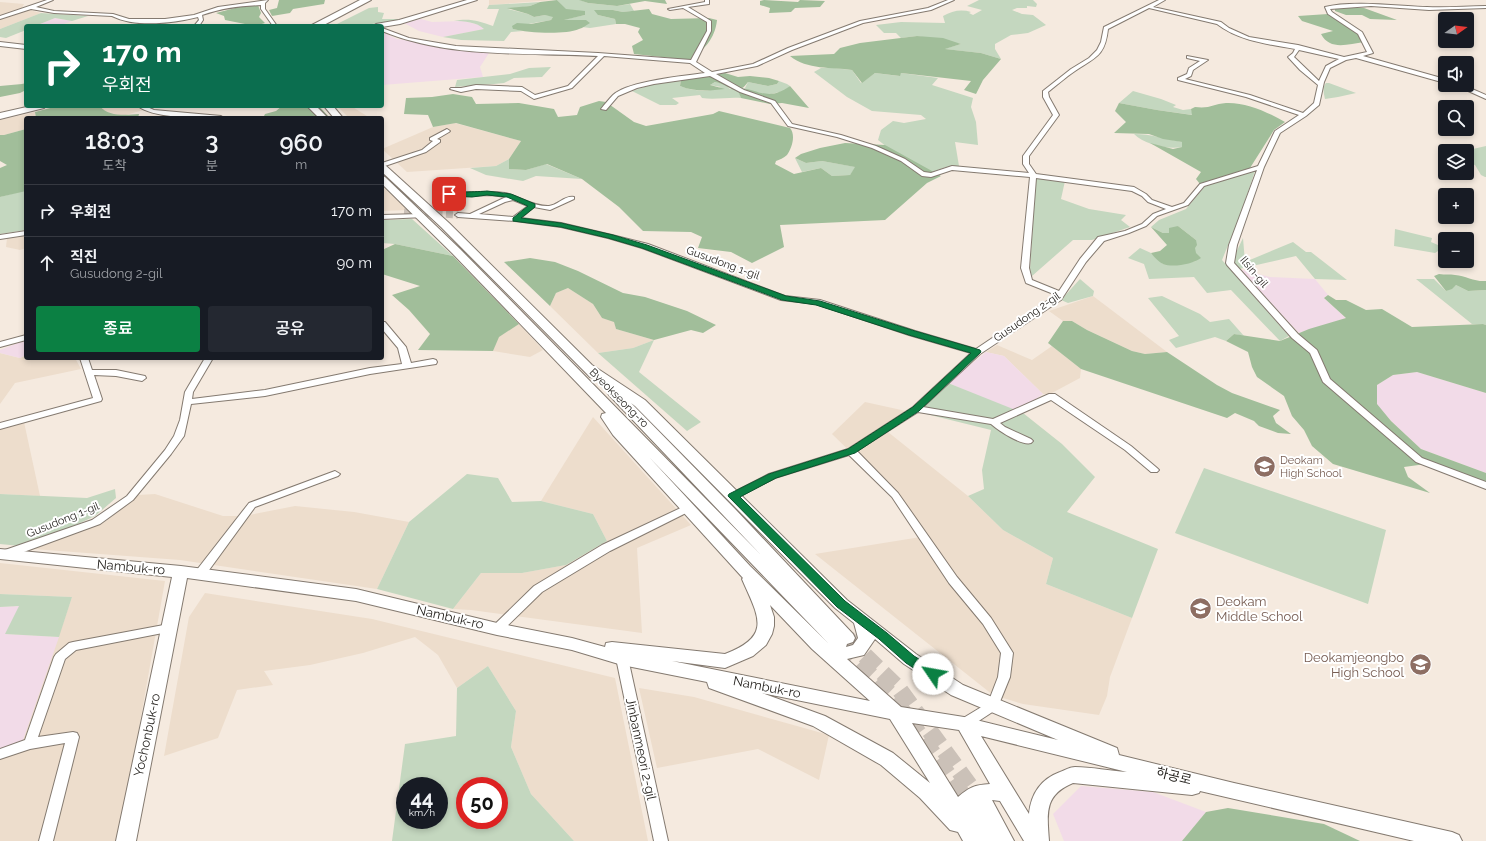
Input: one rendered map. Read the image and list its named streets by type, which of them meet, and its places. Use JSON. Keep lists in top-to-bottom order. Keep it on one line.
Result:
{"streets":{"main road":["Byeokseong-ro","Nambuk-ro","Yochonbuk-ro","하공로"],"street":["Gusudong 1-gil","Ilsin-gil","Gusudong 2-gil","Jinbanmeori 2-gil"]},"crossings":[["Gusudong 1-gil","Gusudong 2-gil"],["Gusudong 1-gil","Nambuk-ro"],["Ilsin-gil","Gusudong 2-gil"],["Nambuk-ro","Yochonbuk-ro"],["Nambuk-ro","Jinbanmeori 2-gil"],["Nambuk-ro","하공로"]],"places":{"school or university":["Deokam High School","Deokam Middle School","Deokamjeongbo High School"]},"north":"right","page":{"map_buttons":["+","−"],"turn":["170 m","우회전"],"eta":["18:03","도착","3","분","960","m"],"list":[{"name":"우회전","value":"170 m"},{"name":"직진","note":"Gusudong 2-gil","value":"90 m"}],"buttons":["종료","공유"],"speed":"44 km/h","limit":"50"}}
